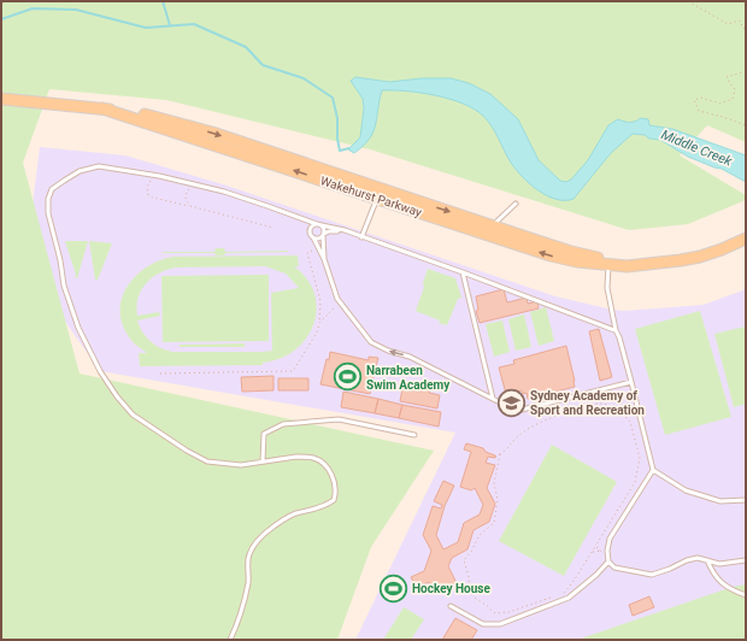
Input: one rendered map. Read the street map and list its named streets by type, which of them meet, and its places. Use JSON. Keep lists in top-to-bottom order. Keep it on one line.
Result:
{"streets":{"main road":["Wakehurst Parkway"]},"water":["Middle Creek"],"places":{"sports":["Narrabeen Swim Academy","Hockey House"],"school or university":["Sydney Academy of Sport and Recreation"]}}
